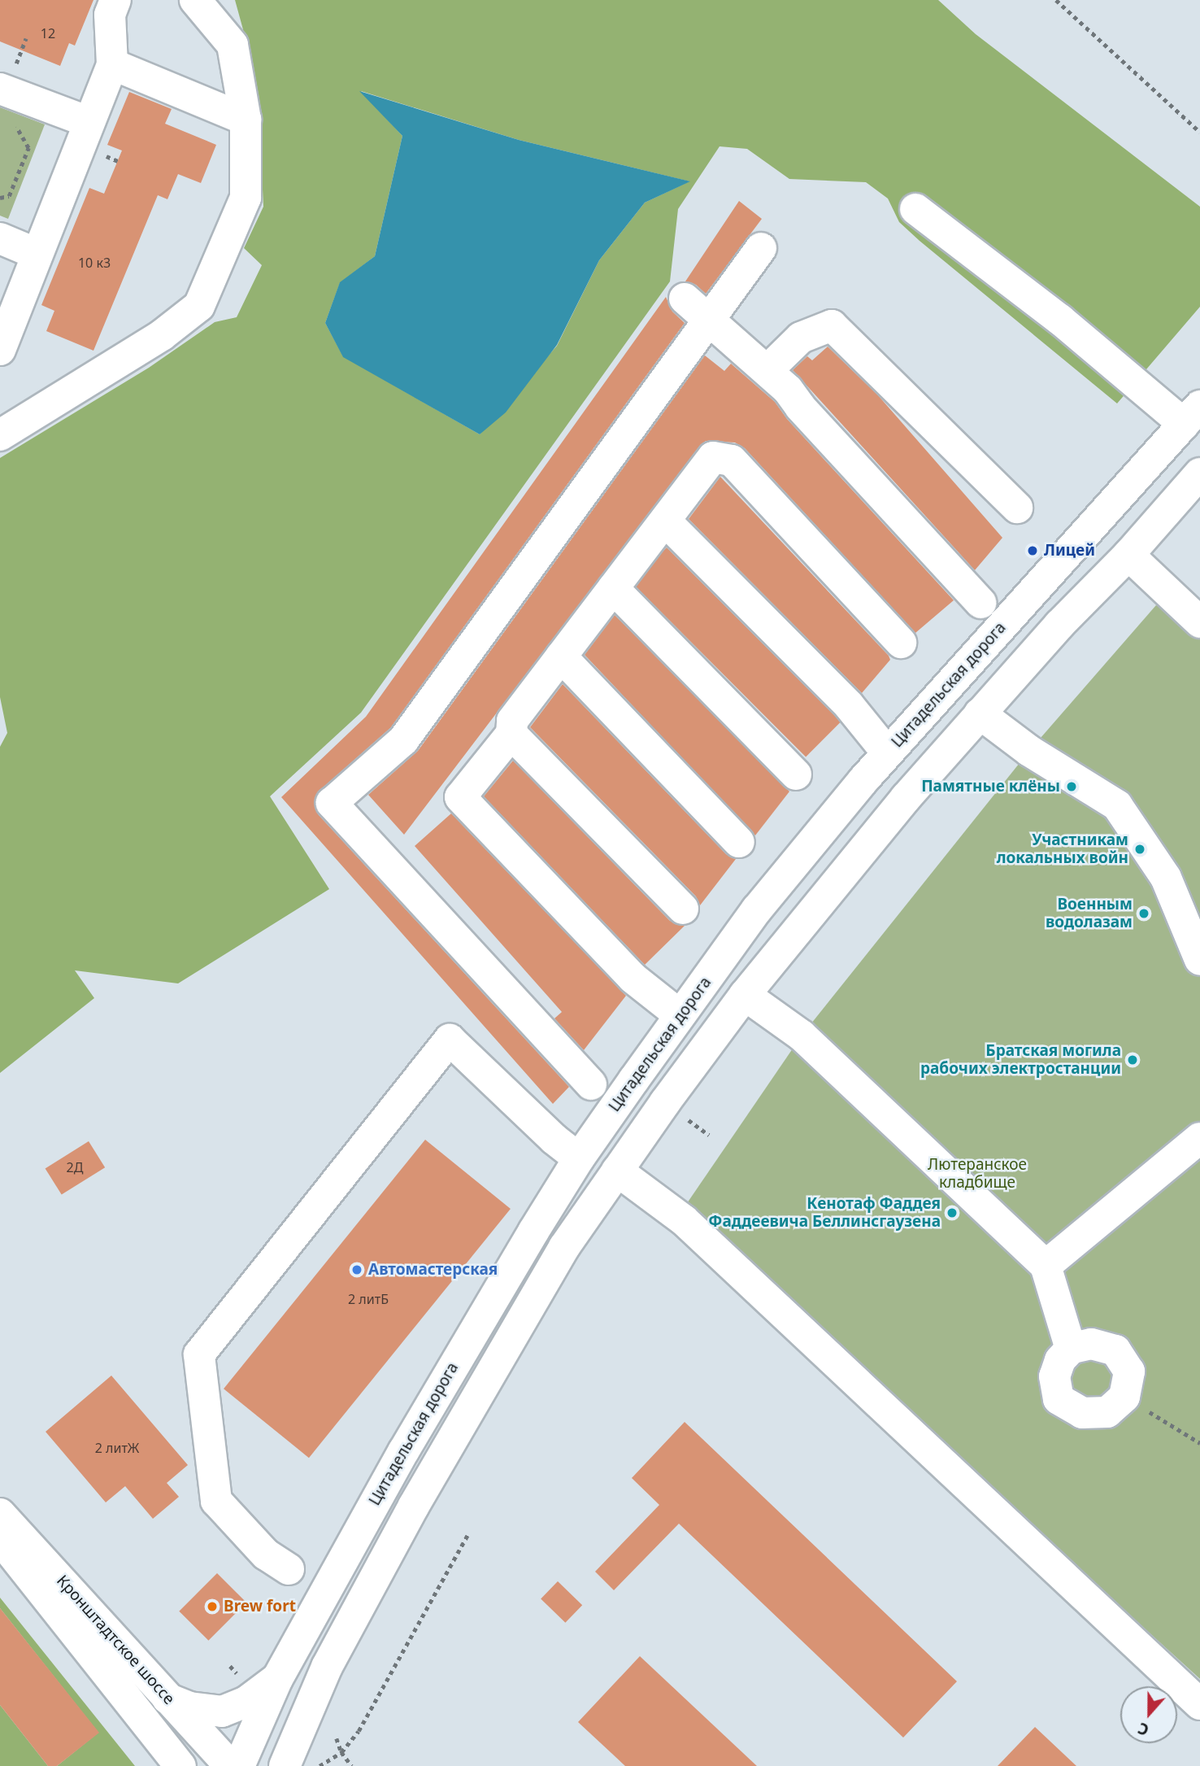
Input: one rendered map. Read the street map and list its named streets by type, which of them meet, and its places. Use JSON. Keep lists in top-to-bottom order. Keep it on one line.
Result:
{"streets":{"street":["Цитадельская дорога","Кронштадтское шоссе"]},"parks":["Лютеранское кладбище"],"places":["Лицей","Памятные клёны","Участникам локальных войн","Военным водолазам","Братская могила рабочих электростанции","Кенотаф Фаддея Фаддеевича Беллинсгаузена","Автомастерская","Brew fort"],"house_numbers":["12","10 к3","2Д","2 литБ","2 литЖ"],"north":"bottom"}
